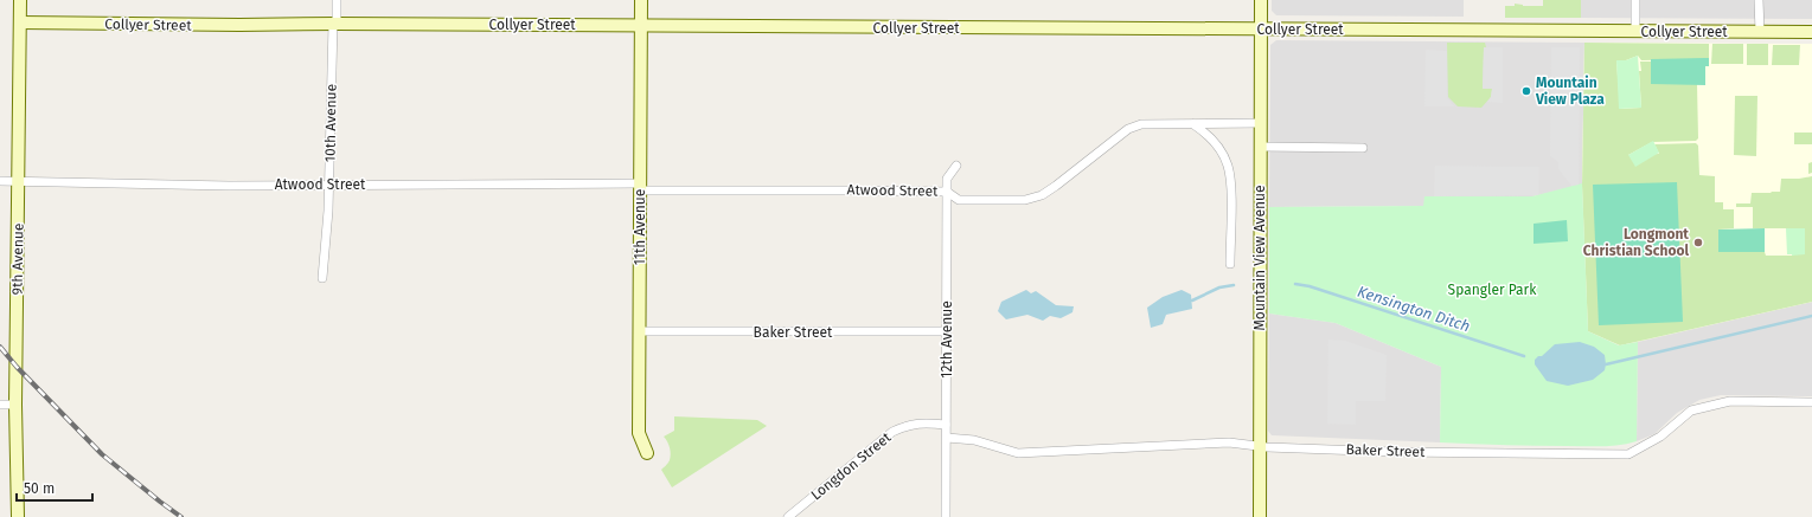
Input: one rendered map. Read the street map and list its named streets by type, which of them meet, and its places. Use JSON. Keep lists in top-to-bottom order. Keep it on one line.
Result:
{"streets":{"street":["Collyer Street","10th Avenue","Atwood Street","11th Avenue","Mountain View Avenue","9th Avenue","Baker Street","12th Avenue","Longdon Street"]},"crossings":[["Collyer Street","10th Avenue"],["Collyer Street","11th Avenue"],["Collyer Street","Mountain View Avenue"],["Collyer Street","9th Avenue"],["10th Avenue","Atwood Street"],["Atwood Street","11th Avenue"],["Atwood Street","Mountain View Avenue"],["Atwood Street","9th Avenue"],["Atwood Street","12th Avenue"],["11th Avenue","Baker Street"],["Mountain View Avenue","Baker Street"],["Baker Street","12th Avenue"],["12th Avenue","Longdon Street"]],"water":["Kensington Ditch"],"parks":["Spangler Park"],"places":["Mountain View Plaza","Longmont Christian School"],"scale_bar":"50 m"}
